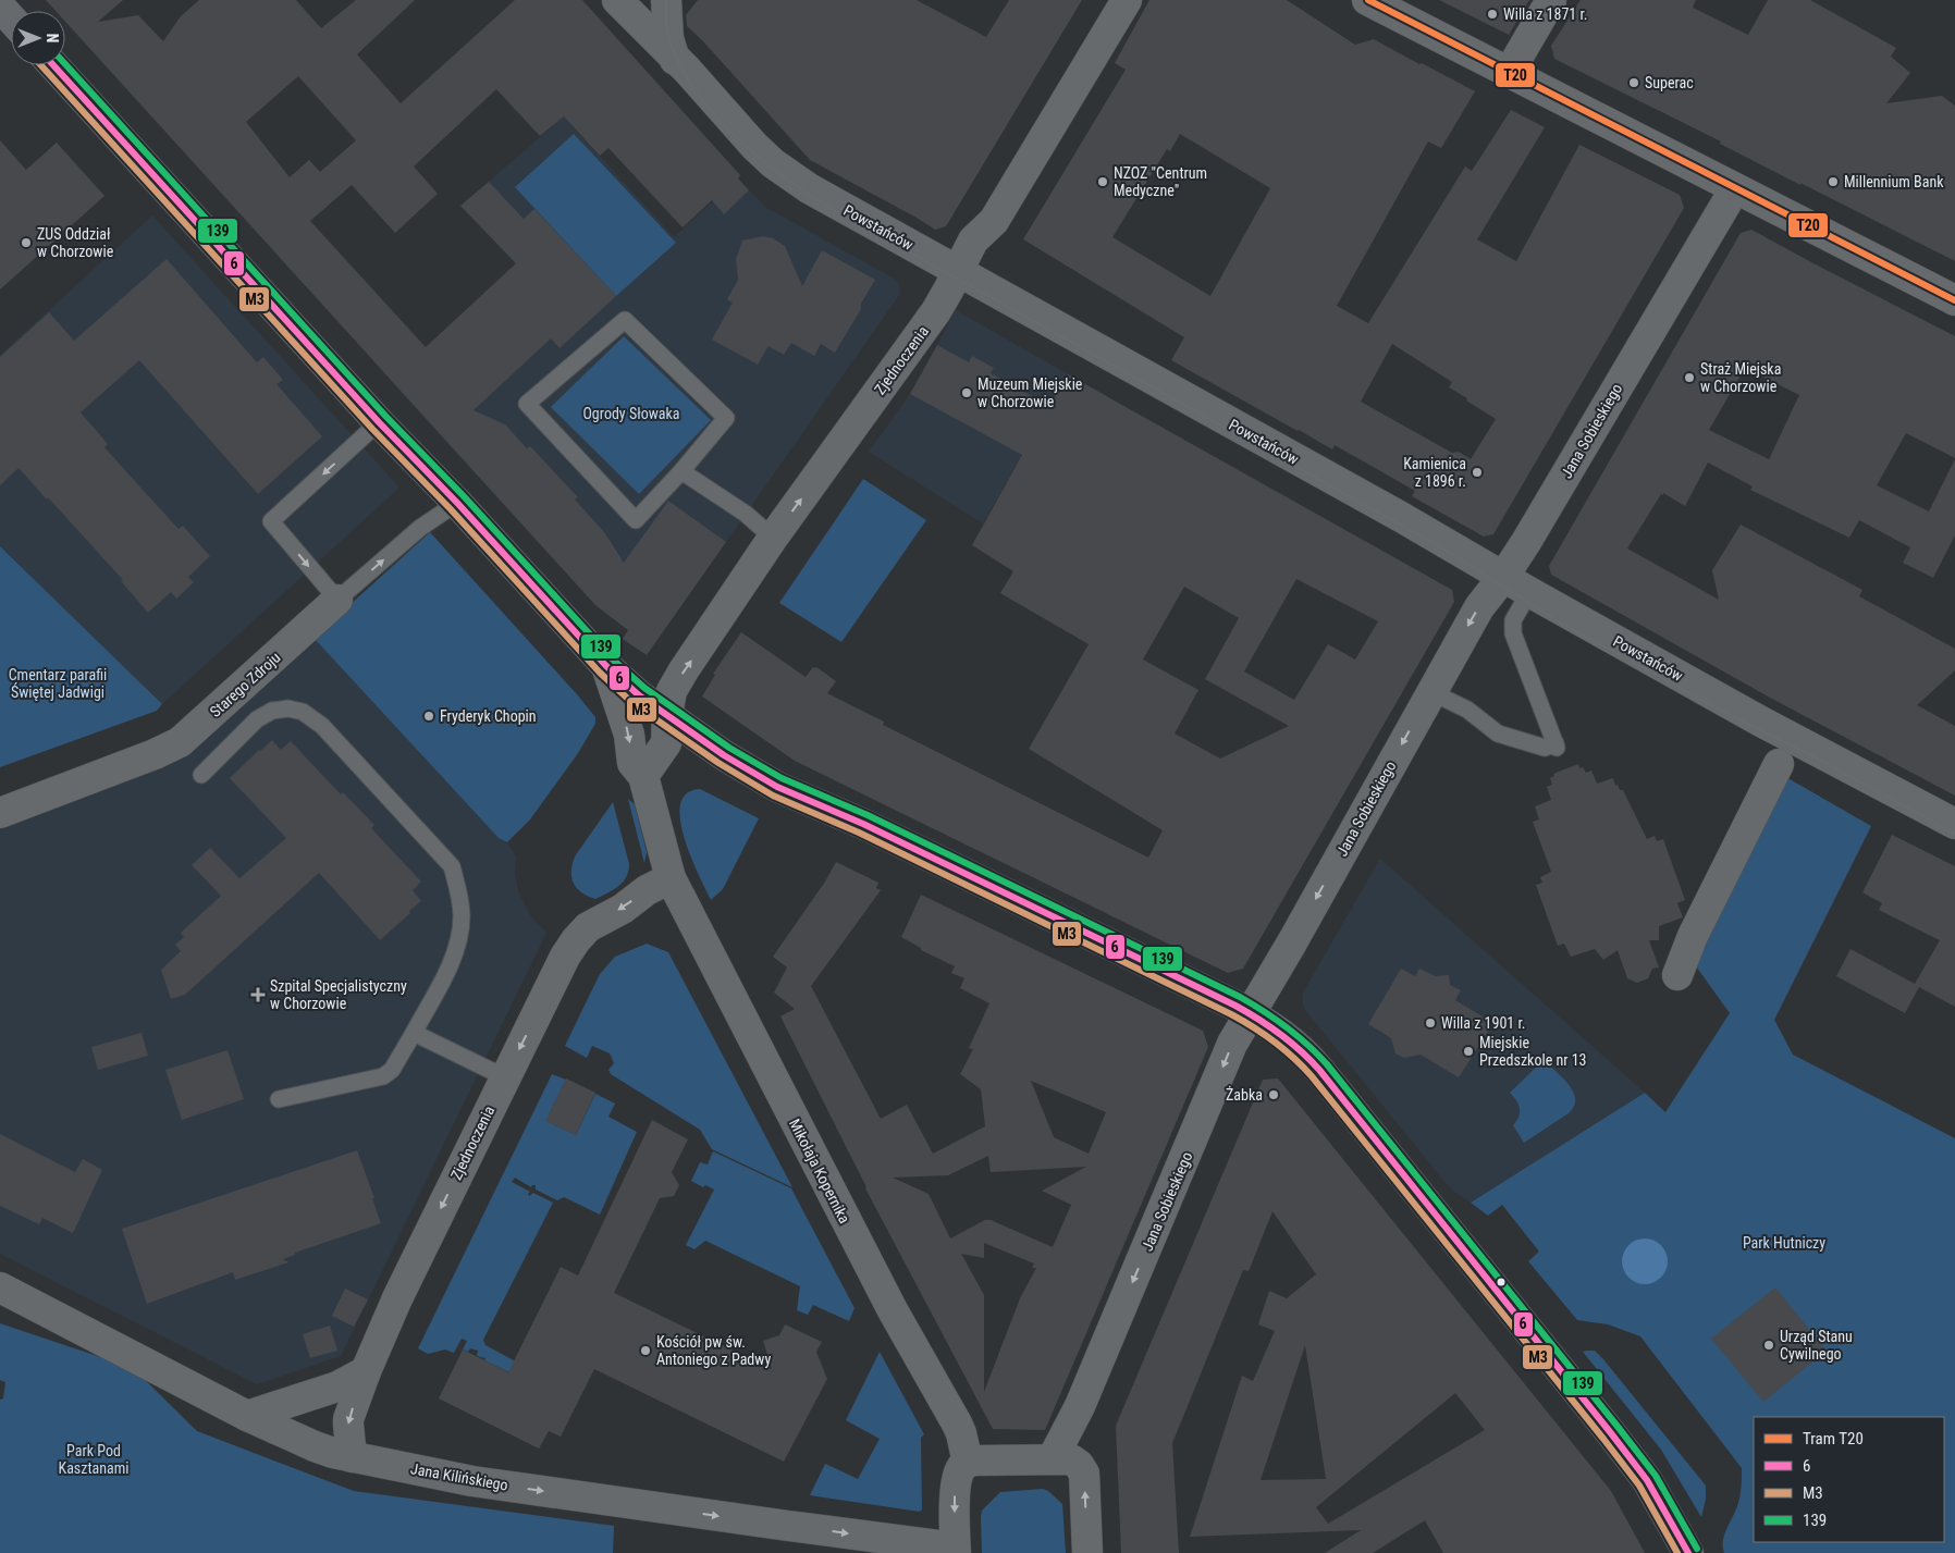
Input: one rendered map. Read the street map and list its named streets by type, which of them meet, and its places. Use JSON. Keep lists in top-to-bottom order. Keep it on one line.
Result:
{"streets":{"street":["Powstańców","Zjednoczenia","Jana Sobieskiego","Starego Zdroju","Mikołaja Kopernika","Jana Kilińskiego"]},"crossings":[["Powstańców","Zjednoczenia"],["Powstańców","Jana Sobieskiego"],["Zjednoczenia","Mikołaja Kopernika"],["Zjednoczenia","Jana Kilińskiego"]],"one_way":["Jana Sobieskiego","Jana Kilińskiego"],"parks":["Ogrody Słowaka","Cmentarz parafii Świętej Jadwigi","Park Hutniczy","Park Pod Kasztanami"],"places":{"other":["Willa z 1871 r.","Superac","NZOZ \"Centrum Medyczne\"","Millennium Bank","ZUS Oddział w Chorzowie","Straż Miejska w Chorzowie","Muzeum Miejskie w Chorzowie","Kamienica z 1896 r.","Fryderyk Chopin","Willa z 1901 r.","Miejskie Przedszkole nr 13","Żabka","Urząd Stanu Cywilnego","Kościół pw św. Antoniego z Padwy"],"health":["Szpital Specjalistyczny w Chorzowie"]},"lines":["tram line T20","transit line 139","transit line 6","transit line M3"],"legend":["Tram T20","6","M3","139"],"north":"right"}
